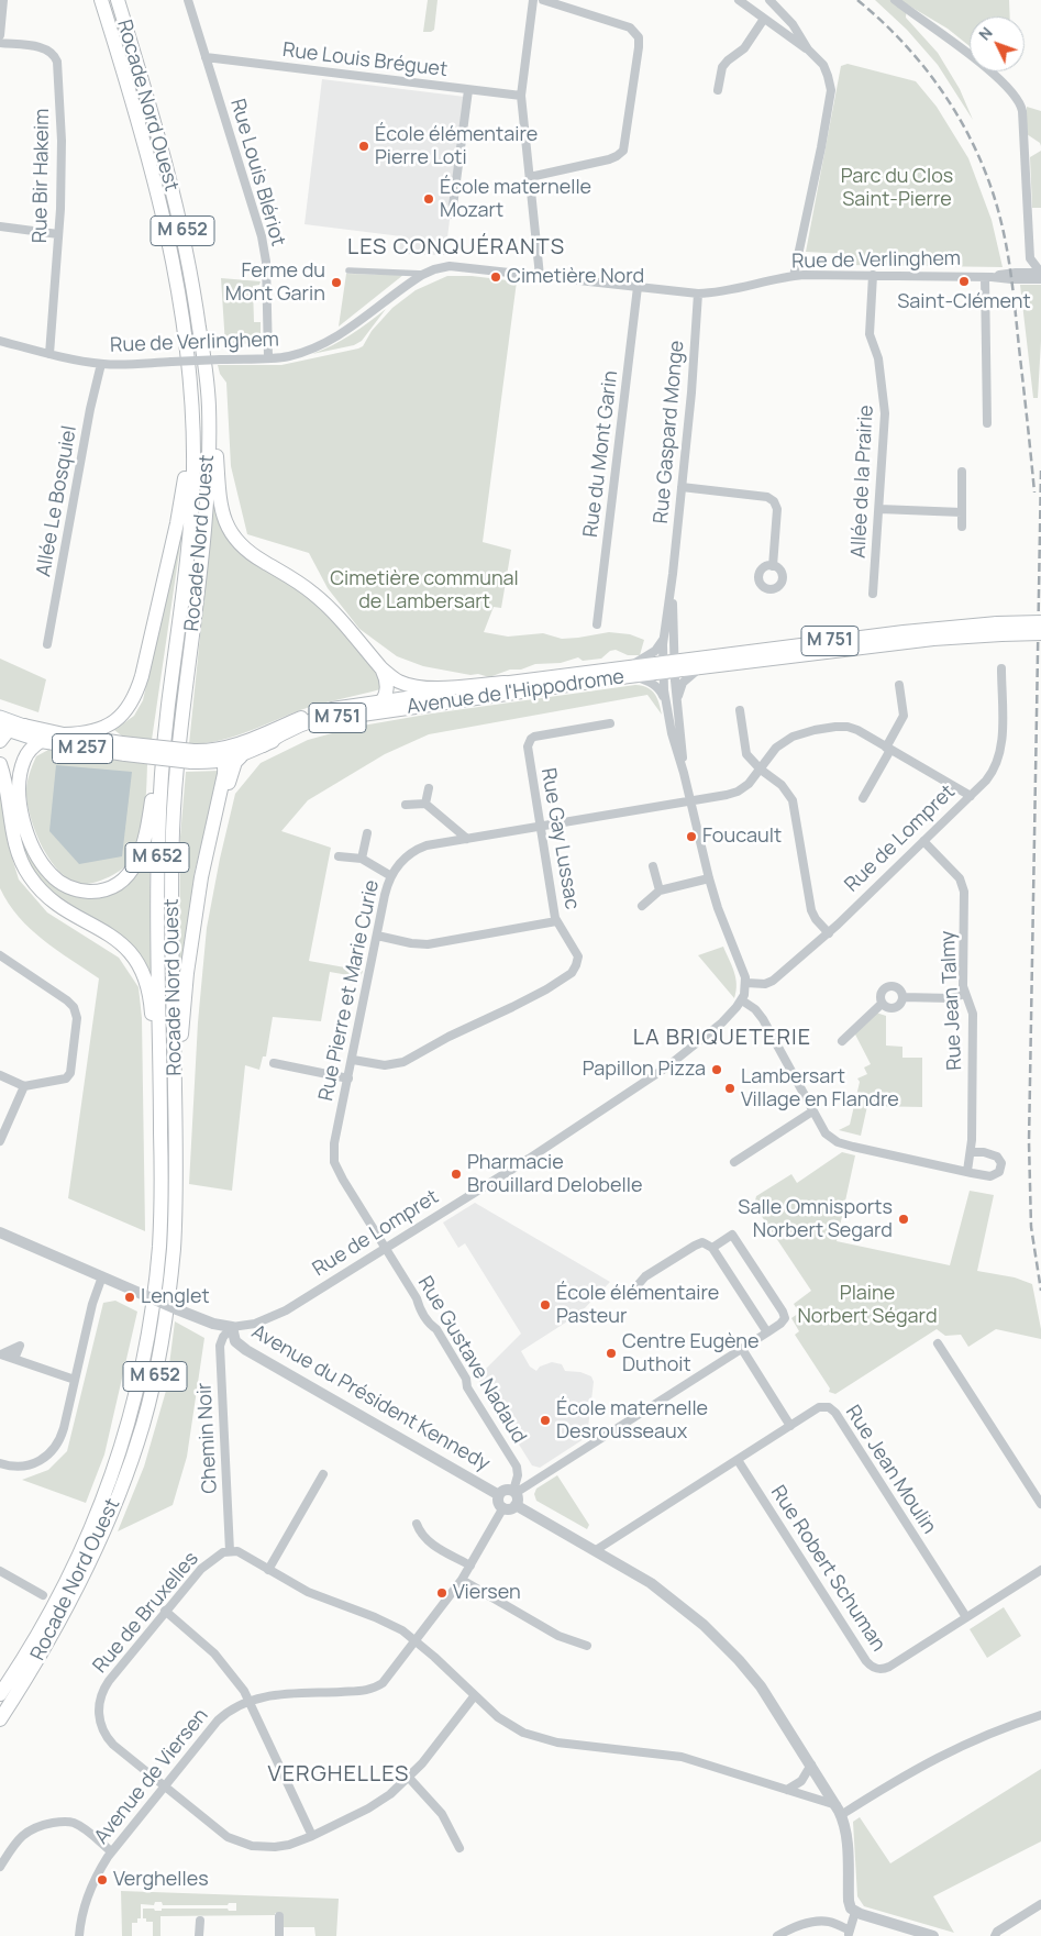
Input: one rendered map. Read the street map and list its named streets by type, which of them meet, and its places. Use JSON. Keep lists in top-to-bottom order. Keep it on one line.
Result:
{"streets":{"main road":["Rocade Nord Ouest","M 652","M 751","Avenue de l'Hippodrome","M 257"],"street":["Rue Louis Bréguet","Rue Louis Blériot","Rue Bir Hakeim","Rue de Verlinghem","Rue Gaspard Monge","Rue du Mont Garin","Allée de la Prairie","Allée Le Bosquiel","Rue Gay Lussac","Rue de Lompret","Rue Pierre et Marie Curie","Rue Jean Talmy","Rue Gustave Nadaud","Avenue du Président Kennedy","Chemin Noir","Rue Jean Moulin","Rue Robert Schuman","Rue de Bruxelles","Avenue de Viersen"]},"crossings":[["Rue Louis Bréguet","Rue Louis Blériot"],["Rue Louis Blériot","Rue de Verlinghem"],["Rue Bir Hakeim","Rue de Verlinghem"],["Rue de Verlinghem","Rue Gaspard Monge"],["Rue de Verlinghem","Rue du Mont Garin"],["Rue de Verlinghem","Allée de la Prairie"],["Rue de Verlinghem","Allée Le Bosquiel"],["Rue Gaspard Monge","Avenue de l'Hippodrome"],["Rue Gaspard Monge","Rue de Lompret"],["Rue Gaspard Monge","Rue Pierre et Marie Curie"],["Rue Gay Lussac","Rue Pierre et Marie Curie"],["Rue de Lompret","Rue Pierre et Marie Curie"],["Rue de Lompret","Rue Jean Talmy"],["Rue de Lompret","Rue Gustave Nadaud"],["Rue de Lompret","Avenue du Président Kennedy"],["Rue de Lompret","Chemin Noir"],["Rue Pierre et Marie Curie","Rue Gustave Nadaud"],["Rue Gustave Nadaud","Avenue du Président Kennedy"],["Rue Gustave Nadaud","Avenue de Viersen"],["Avenue du Président Kennedy","Chemin Noir"],["Avenue du Président Kennedy","Avenue de Viersen"],["Chemin Noir","Rue de Bruxelles"],["Rue Jean Moulin","Rue Robert Schuman"],["Rue de Bruxelles","Avenue de Viersen"]],"districts":["LES CONQUÉRANTS","LA BRIQUETERIE","VERGHELLES"],"parks":["Parc du Clos Saint-Pierre","Cimetière communal de Lambersart","Plaine Norbert Ségard"],"places":["École élémentaire Pierre Loti","École maternelle Mozart","Cimetière Nord","Saint-Clément","Ferme du Mont Garin","Foucault","Papillon Pizza","Lambersart Village en Flandre","Pharmacie Brouillard Delobelle","Salle Omnisports Norbert Segard","Lenglet","École élémentaire Pasteur","Centre Eugène Duthoit","École maternelle Desrousseaux","Viersen","Verghelles"],"north":"top left"}
